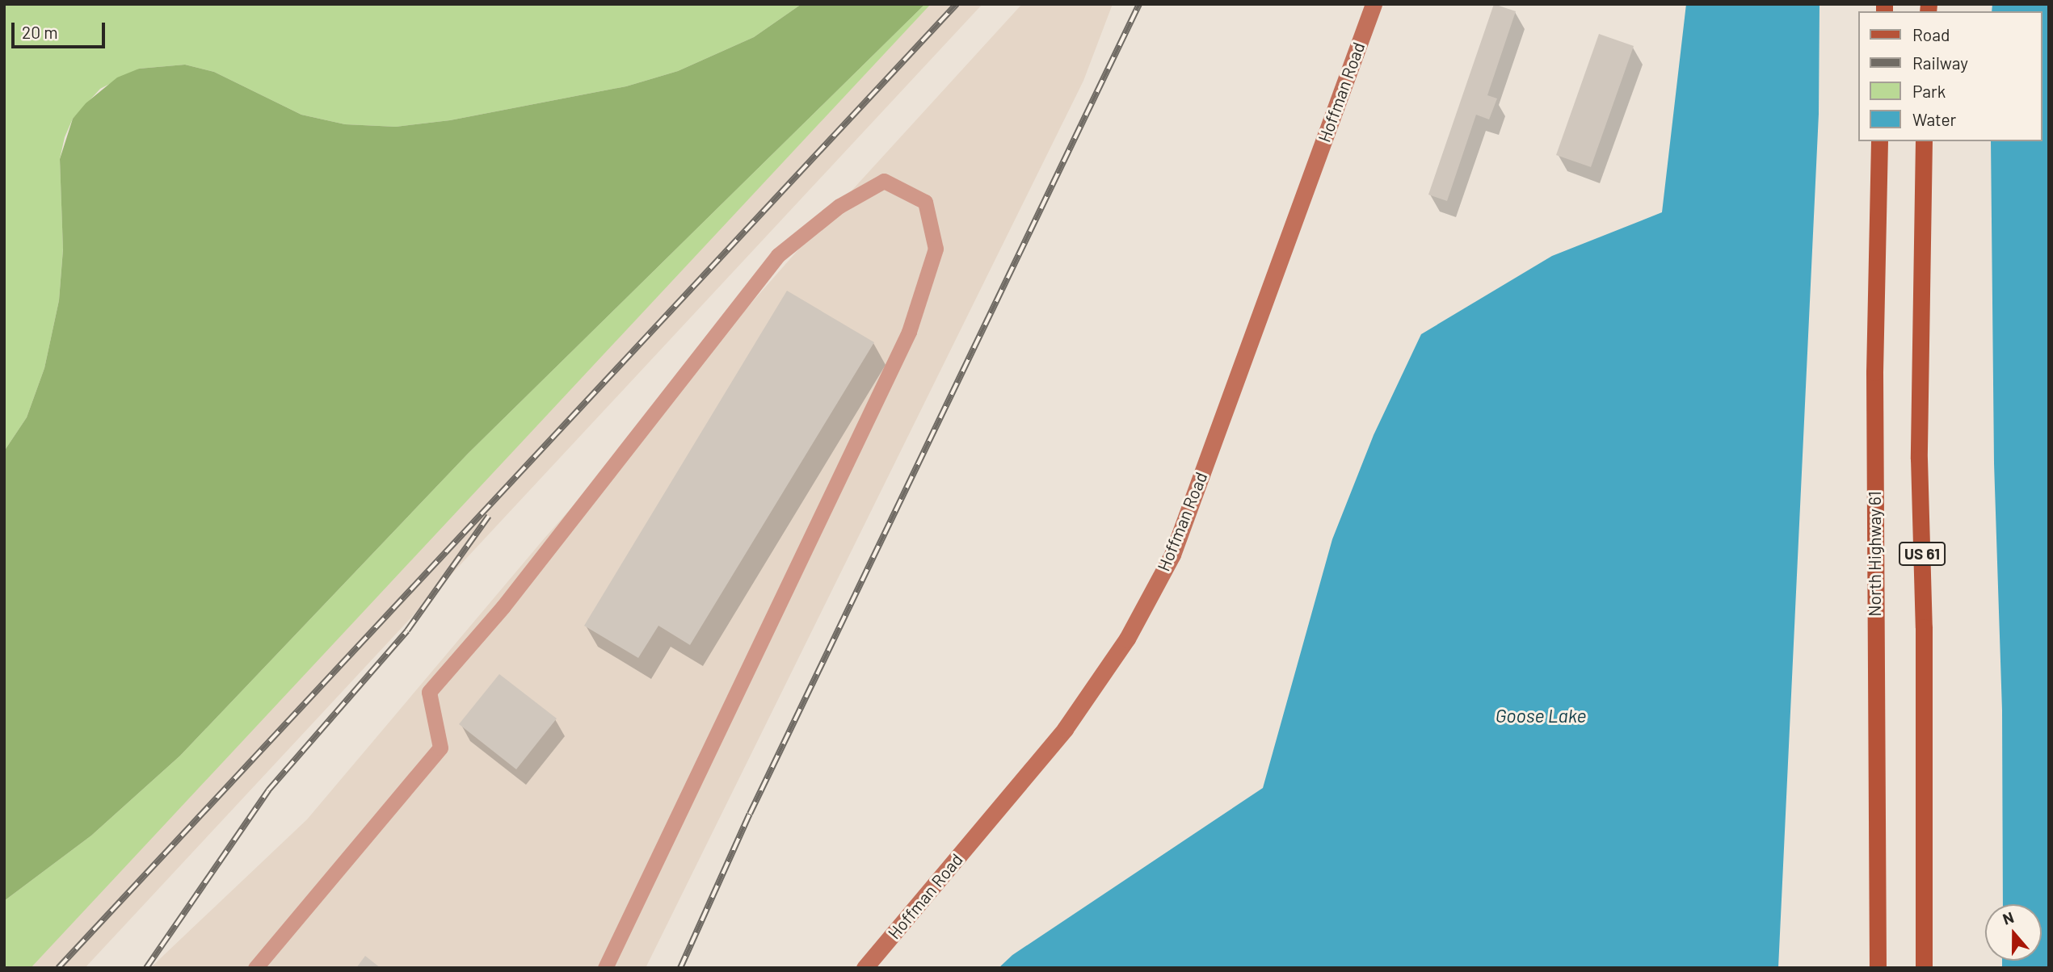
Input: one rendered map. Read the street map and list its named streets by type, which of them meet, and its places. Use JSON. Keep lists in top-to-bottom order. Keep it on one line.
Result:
{"streets":{"main road":["North Highway 61","US 61"],"street":["Hoffman Road"]},"water":["Goose Lake"],"legend":["Road","Railway","Park","Water"],"scale_bar":"20 m","north":"top"}
